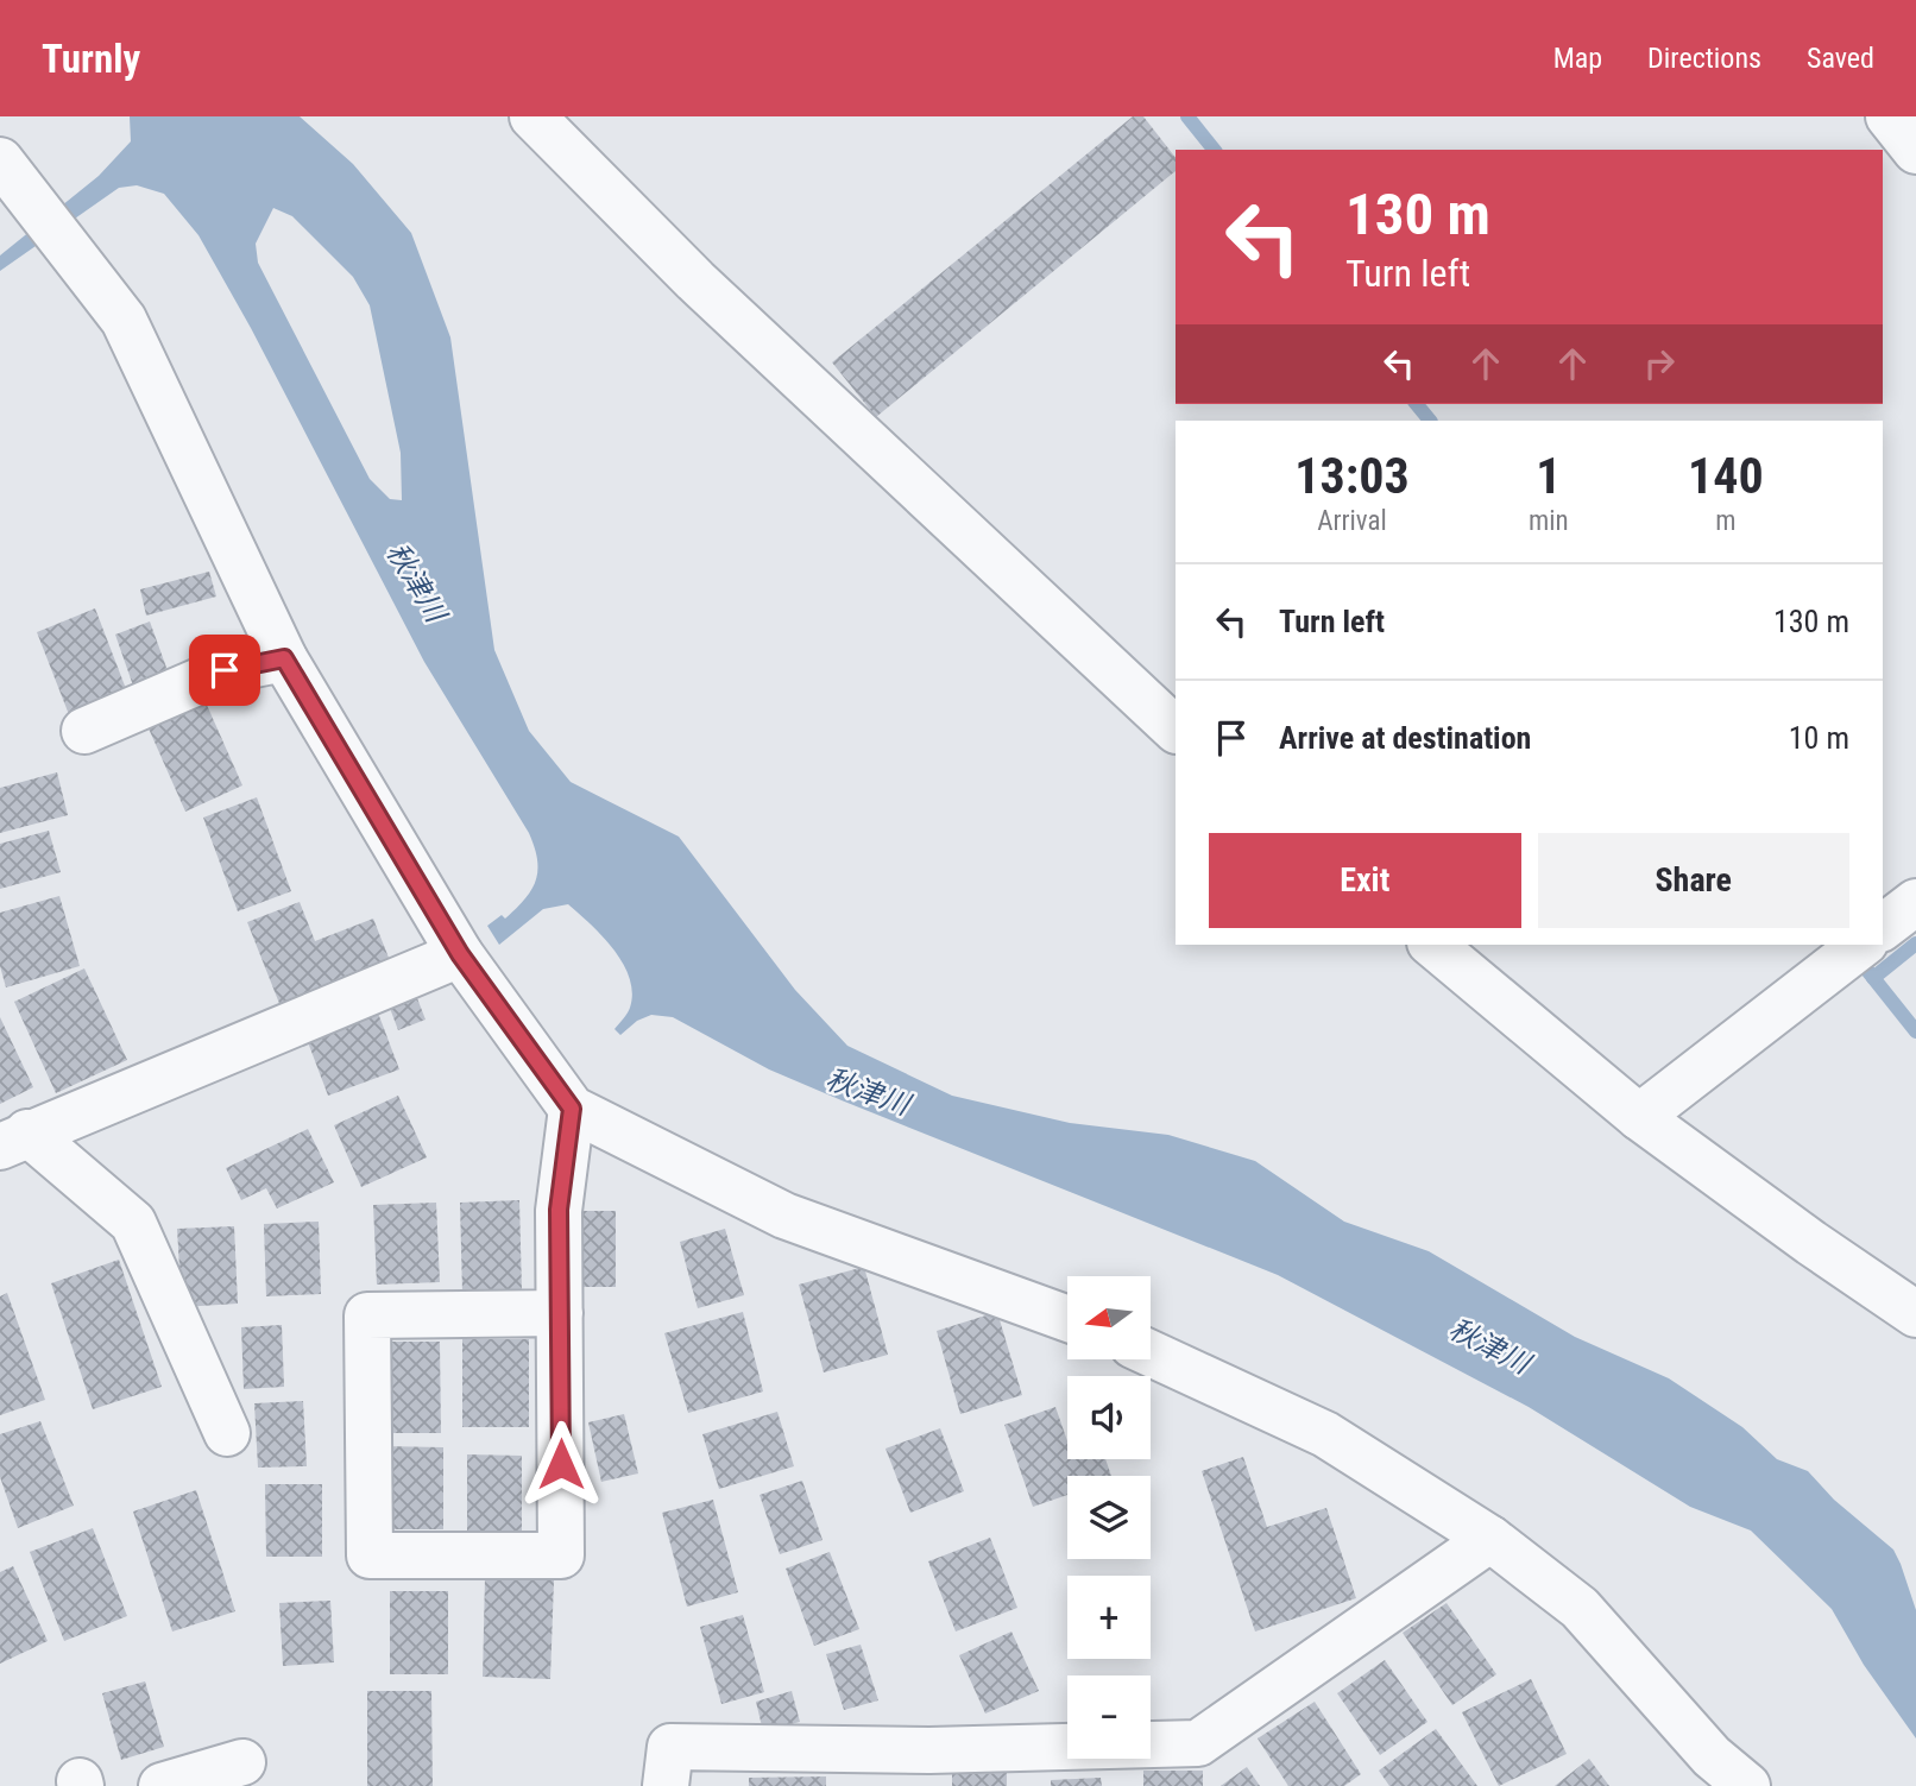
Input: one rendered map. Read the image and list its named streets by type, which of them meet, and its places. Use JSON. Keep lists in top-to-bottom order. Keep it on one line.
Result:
{"water":["秋津川"],"north":"left","page":{"header":"Turnly","nav":["Map","Directions","Saved"],"turn":["130 m","Turn left"],"eta":["13:03","Arrival","1","min","140","m"],"list":[{"name":"Turn left","value":"130 m"},{"name":"Arrive at destination","value":"10 m"}],"buttons":["Exit","Share"],"map_buttons":["+","−"]}}
